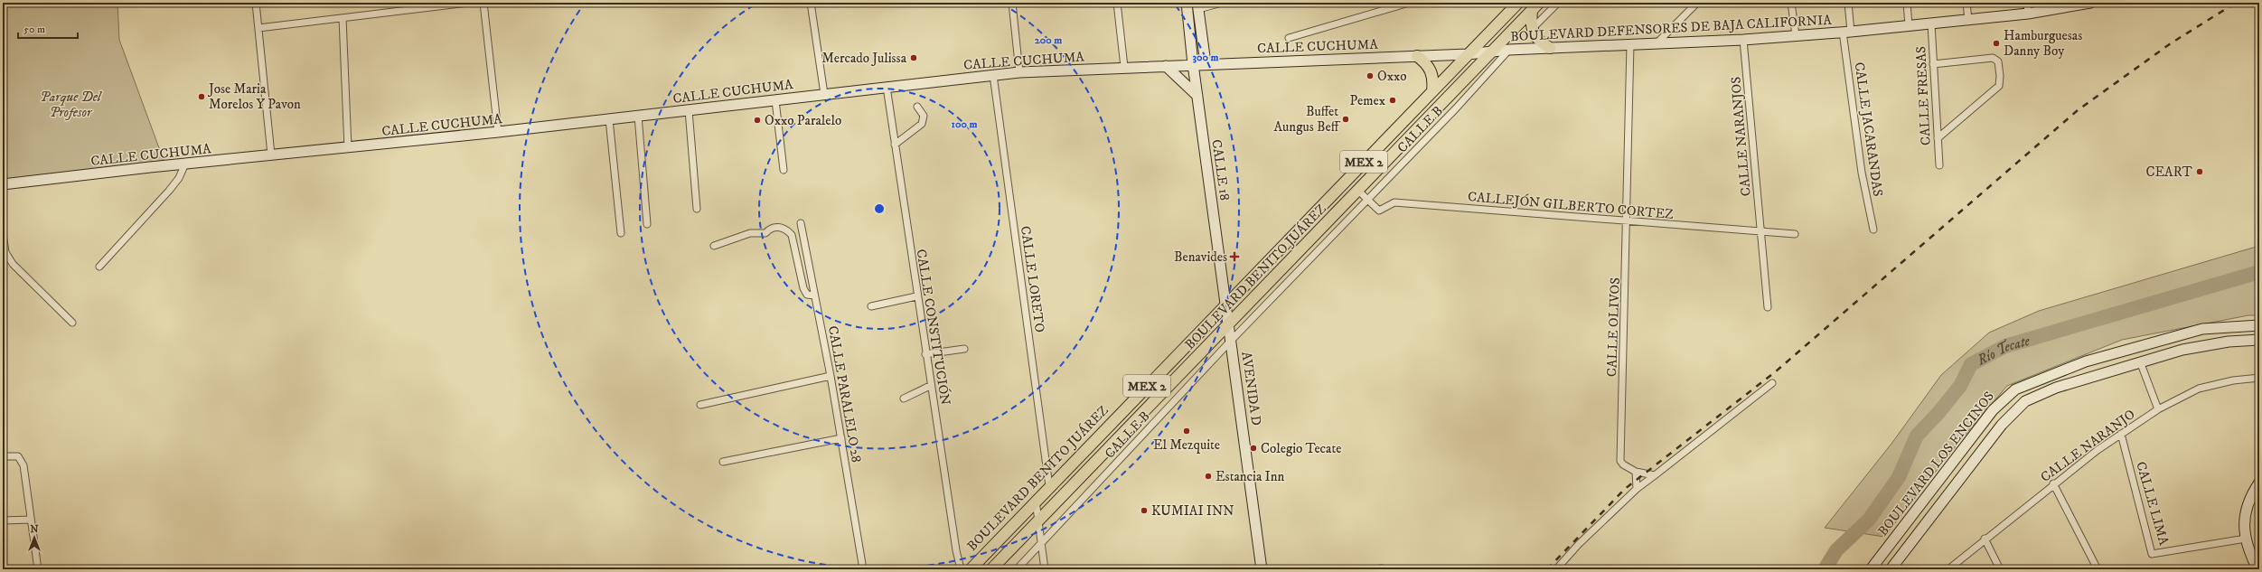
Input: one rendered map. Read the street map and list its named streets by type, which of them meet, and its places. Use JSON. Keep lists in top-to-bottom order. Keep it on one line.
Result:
{"streets":{"main road":["MEX 2","BOULEVARD BENITO JUÁREZ"],"street":["BOULEVARD DEFENSORES DE BAJA CALIFORNIA","CALLE CUCHUMA","CALLE FRESAS","CALLE B","CALLE JACARANDAS","CALLE NARANJOS","CALLE 18","CALLEJÓN GILBERTO CORTEZ","CALLE LORETO","CALLE CONSTITUCIÓN","CALLE OLIVOS","AVENIDA D","CALLE PARALELO 28","CALLE NARANJO","BOULEVARD LOS ENCINOS","CALLE LIMA"]},"crossings":[["BOULEVARD DEFENSORES DE BAJA CALIFORNIA","CALLE CUCHUMA"],["BOULEVARD DEFENSORES DE BAJA CALIFORNIA","CALLE FRESAS"],["BOULEVARD DEFENSORES DE BAJA CALIFORNIA","CALLE B"],["BOULEVARD DEFENSORES DE BAJA CALIFORNIA","CALLE JACARANDAS"],["BOULEVARD DEFENSORES DE BAJA CALIFORNIA","CALLE NARANJOS"],["BOULEVARD DEFENSORES DE BAJA CALIFORNIA","BOULEVARD BENITO JUÁREZ"],["BOULEVARD DEFENSORES DE BAJA CALIFORNIA","CALLE OLIVOS"],["CALLE CUCHUMA","CALLE 18"],["CALLE CUCHUMA","BOULEVARD BENITO JUÁREZ"],["CALLE CUCHUMA","CALLE LORETO"],["CALLE CUCHUMA","CALLE CONSTITUCIÓN"],["CALLE B","CALLE 18"],["CALLE B","CALLEJÓN GILBERTO CORTEZ"],["CALLE B","AVENIDA D"],["CALLE NARANJOS","CALLEJÓN GILBERTO CORTEZ"],["CALLE 18","BOULEVARD BENITO JUÁREZ"],["CALLE 18","AVENIDA D"],["CALLEJÓN GILBERTO CORTEZ","CALLE OLIVOS"],["BOULEVARD BENITO JUÁREZ","CALLE LORETO"],["CALLE NARANJO","CALLE LIMA"]],"water":["Río Tecate"],"parks":["Parque Del Profesor"],"places":{"other":["Hamburguesas Danny Boy","Mercado Julissa","Oxxo","Jose Maria Morelos Y Pavon","Pemex","Buffet Aungus Beff","Oxxo Paralelo","CEART","El Mezquite","Colegio Tecate","Estancia Inn","KUMIAI INN"],"health":["Benavides"]},"scale_bar":"50 m","north":"top","rings":["200 m","300 m","100 m"]}
